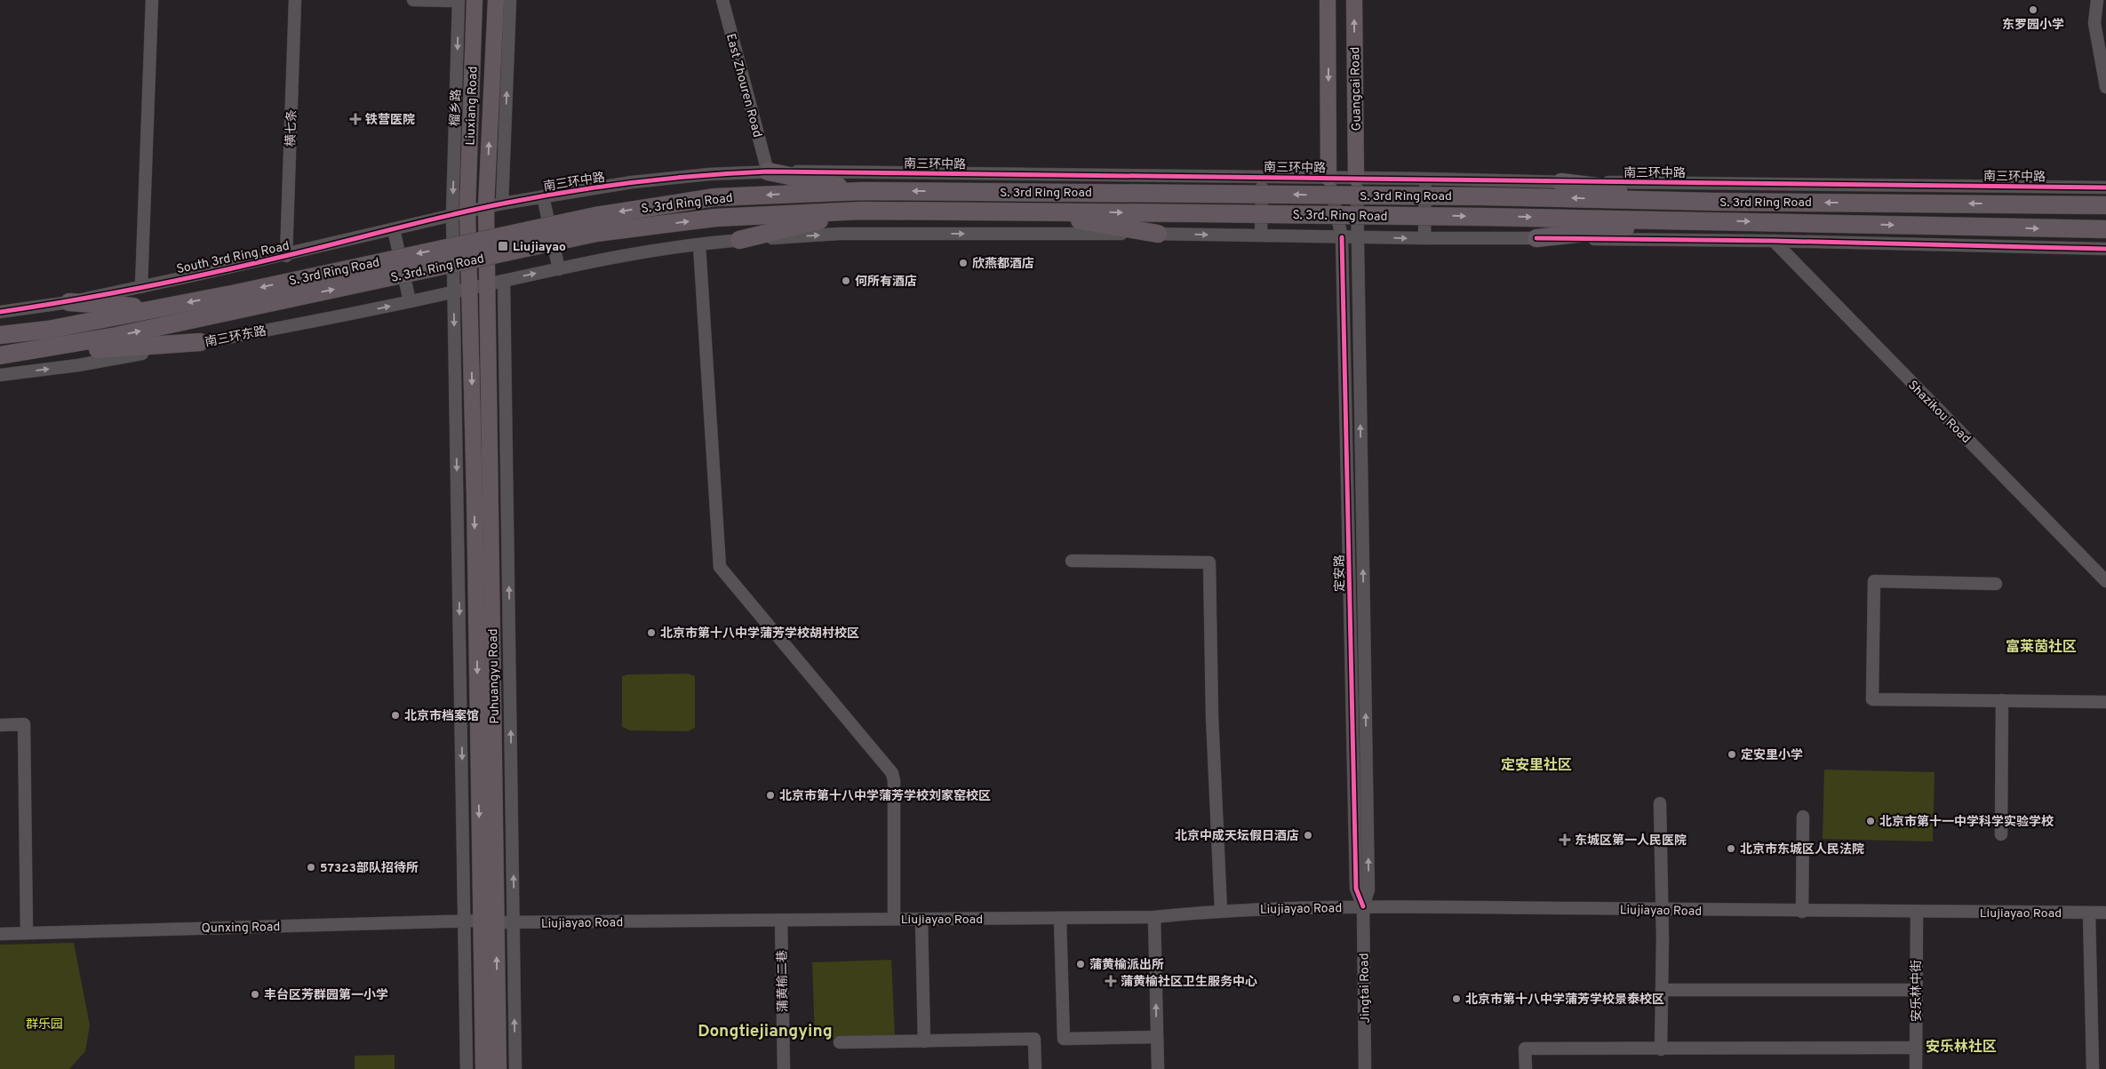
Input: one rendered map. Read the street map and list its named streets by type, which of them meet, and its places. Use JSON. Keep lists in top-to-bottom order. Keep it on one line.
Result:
{"streets":{"highway":["S. 3rd Ring Road","S. 3rd. Ring Road"],"main road":["Guangcai Road","Liuxiang Road","Puhuangyu Road"],"street":["East Zhouren Road","榴乡路","横七条","南三环中路","South 3rd Ring Road","南三环东路","Shazikou Road","定安路","Liujiayao Road","Qunxing Road","蒲黄榆二巷","Jingtai Road","安乐林中街"]},"crossings":[["East Zhouren Road","南三环中路"],["Guangcai Road","南三环中路"],["Guangcai Road","定安路"],["Liuxiang Road","南三环中路"],["Liuxiang Road","South 3rd Ring Road"],["Liuxiang Road","南三环东路"],["Liuxiang Road","Puhuangyu Road"],["榴乡路","South 3rd Ring Road"],["榴乡路","南三环东路"],["榴乡路","Qunxing Road"],["横七条","South 3rd Ring Road"],["南三环中路","South 3rd Ring Road"],["南三环中路","定安路"],["S. 3rd Ring Road","S. 3rd. Ring Road"],["南三环东路","Puhuangyu Road"],["定安路","Liujiayao Road"],["定安路","Jingtai Road"],["Puhuangyu Road","Liujiayao Road"],["Puhuangyu Road","Qunxing Road"],["Liujiayao Road","Qunxing Road"],["Liujiayao Road","蒲黄榆二巷"],["Liujiayao Road","Jingtai Road"],["Liujiayao Road","安乐林中街"]],"one_way":["S. 3rd. Ring Road","南三环东路"],"districts":["富莱茵社区","定安里社区","Dongtiejiangying","安乐林社区"],"parks":["群乐园"],"places":{"other":["东罗园小学","欣燕都酒店","何所有酒店","北京市第十八中学蒲芳学校胡村校区","北京市档案馆","定安里小学","北京市第十八中学蒲芳学校刘家窑校区","北京市第十一中学科学实验学校","北京中成天坛假日酒店","北京市东城区人民法院","57323部队招待所","蒲黄榆派出所","丰台区芳群园第一小学","北京市第十八中学蒲芳学校景泰校区"],"health":["铁营医院","东城区第一人民医院","蒲黄榆社区卫生服务中心"],"transit":["Liujiayao"]}}
